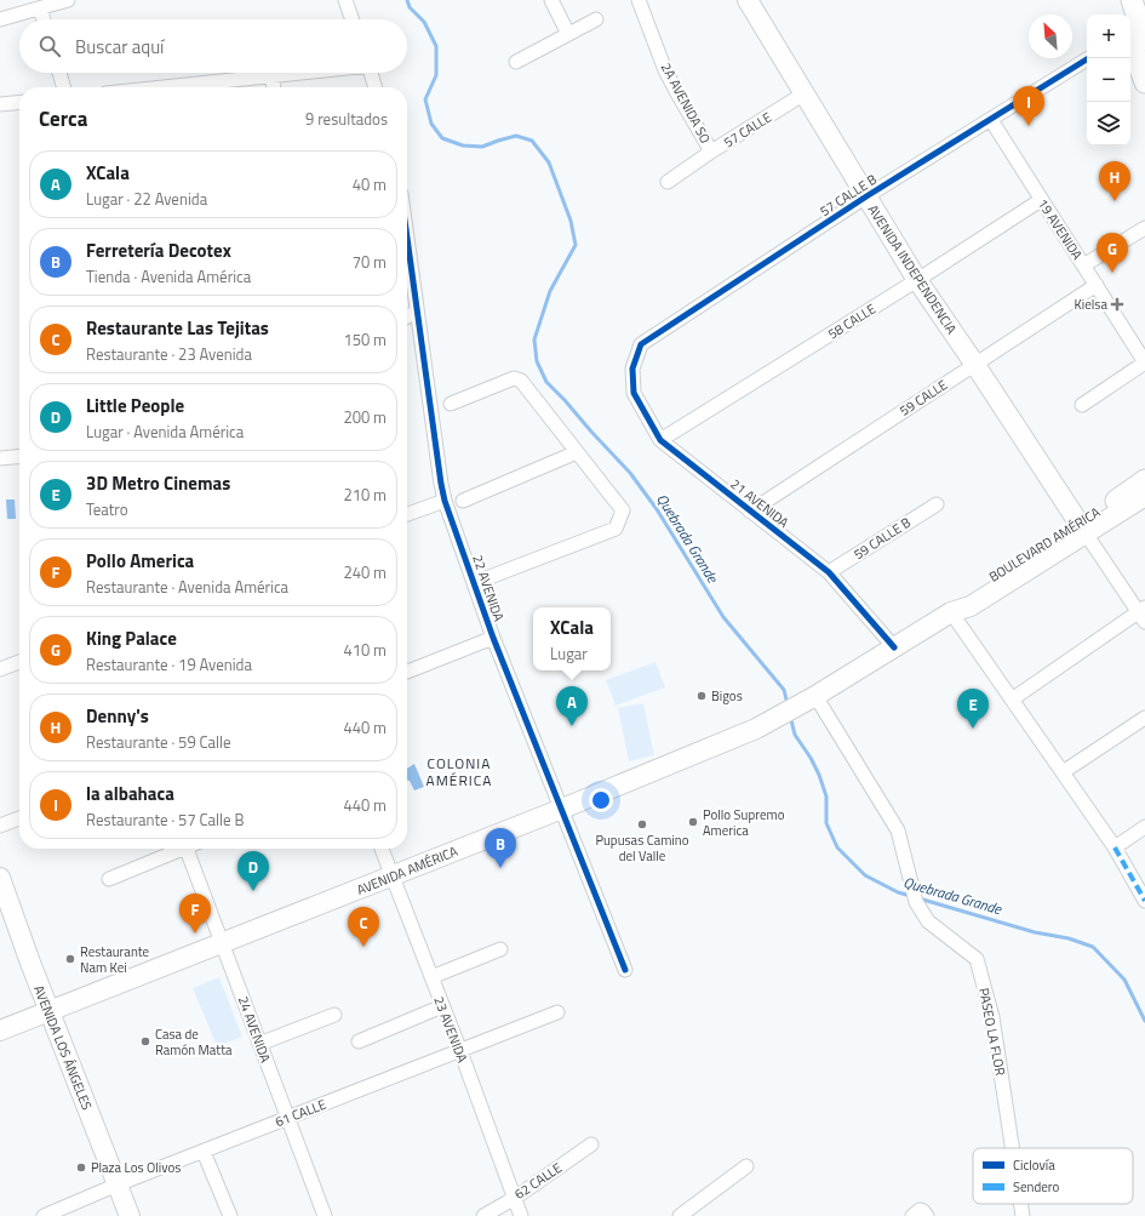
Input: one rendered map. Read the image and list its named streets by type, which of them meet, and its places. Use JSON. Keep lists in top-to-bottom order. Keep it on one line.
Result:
{"streets":{"main road":["AVENIDA INDEPENDENCIA","BOULEVARD AMÉRICA","AVENIDA AMÉRICA","AVENIDA LOS ÁNGELES"],"street":["2A AVENIDA SO","57 CALLE","57 CALLE B","19 AVENIDA","58 CALLE","59 CALLE","21 AVENIDA","59 CALLE B","22 AVENIDA","24 AVENIDA","23 AVENIDA","PASEO LA FLOR","61 CALLE","62 CALLE"]},"crossings":[["2A AVENIDA SO","57 CALLE"],["57 CALLE","AVENIDA INDEPENDENCIA"],["57 CALLE B","19 AVENIDA"],["57 CALLE B","AVENIDA INDEPENDENCIA"],["57 CALLE B","21 AVENIDA"],["19 AVENIDA","58 CALLE"],["19 AVENIDA","59 CALLE"],["AVENIDA INDEPENDENCIA","58 CALLE"],["AVENIDA INDEPENDENCIA","59 CALLE"],["AVENIDA INDEPENDENCIA","BOULEVARD AMÉRICA"],["58 CALLE","21 AVENIDA"],["59 CALLE","21 AVENIDA"],["21 AVENIDA","59 CALLE B"],["21 AVENIDA","BOULEVARD AMÉRICA"],["BOULEVARD AMÉRICA","AVENIDA AMÉRICA"],["BOULEVARD AMÉRICA","PASEO LA FLOR"],["22 AVENIDA","AVENIDA AMÉRICA"],["AVENIDA AMÉRICA","24 AVENIDA"],["AVENIDA AMÉRICA","23 AVENIDA"],["AVENIDA AMÉRICA","PASEO LA FLOR"],["AVENIDA AMÉRICA","AVENIDA LOS ÁNGELES"],["24 AVENIDA","61 CALLE"],["23 AVENIDA","61 CALLE"],["23 AVENIDA","62 CALLE"],["AVENIDA LOS ÁNGELES","61 CALLE"]],"districts":["COLONIA AMÉRICA"],"water":["Quebrada Grande"],"places":{"health":["Kielsa"],"other":["Bigos","Pollo Supremo America","Pupusas Camino del Valle","Restaurante Nam Kei","Casa de Ramón Matta","Plaza Los Olivos"]},"legend":["Ciclovía","Sendero"],"north":"top left","page":{"map_buttons":["+","−"],"search":"Buscar aquí","pins":["I","H","G","A","E","B","D","F","C"],"heading":["Cerca","9 resultados"],"list":[{"mark":"A","name":"XCala","note":"Lugar · 22 Avenida","value":"40 m"},{"mark":"B","name":"Ferretería Decotex","note":"Tienda · Avenida América","value":"70 m"},{"mark":"C","name":"Restaurante Las Tejitas","note":"Restaurante · 23 Avenida","value":"150 m"},{"mark":"D","name":"Little People","note":"Lugar · Avenida América","value":"200 m"},{"mark":"E","name":"3D Metro Cinemas","note":"Teatro","value":"210 m"},{"mark":"F","name":"Pollo America","note":"Restaurante · Avenida América","value":"240 m"},{"mark":"G","name":"King Palace","note":"Restaurante · 19 Avenida","value":"410 m"},{"mark":"H","name":"Denny's","note":"Restaurante · 59 Calle","value":"440 m"},{"mark":"I","name":"la albahaca","note":"Restaurante · 57 Calle B","value":"440 m"}],"popup":["XCala","Lugar"]}}
